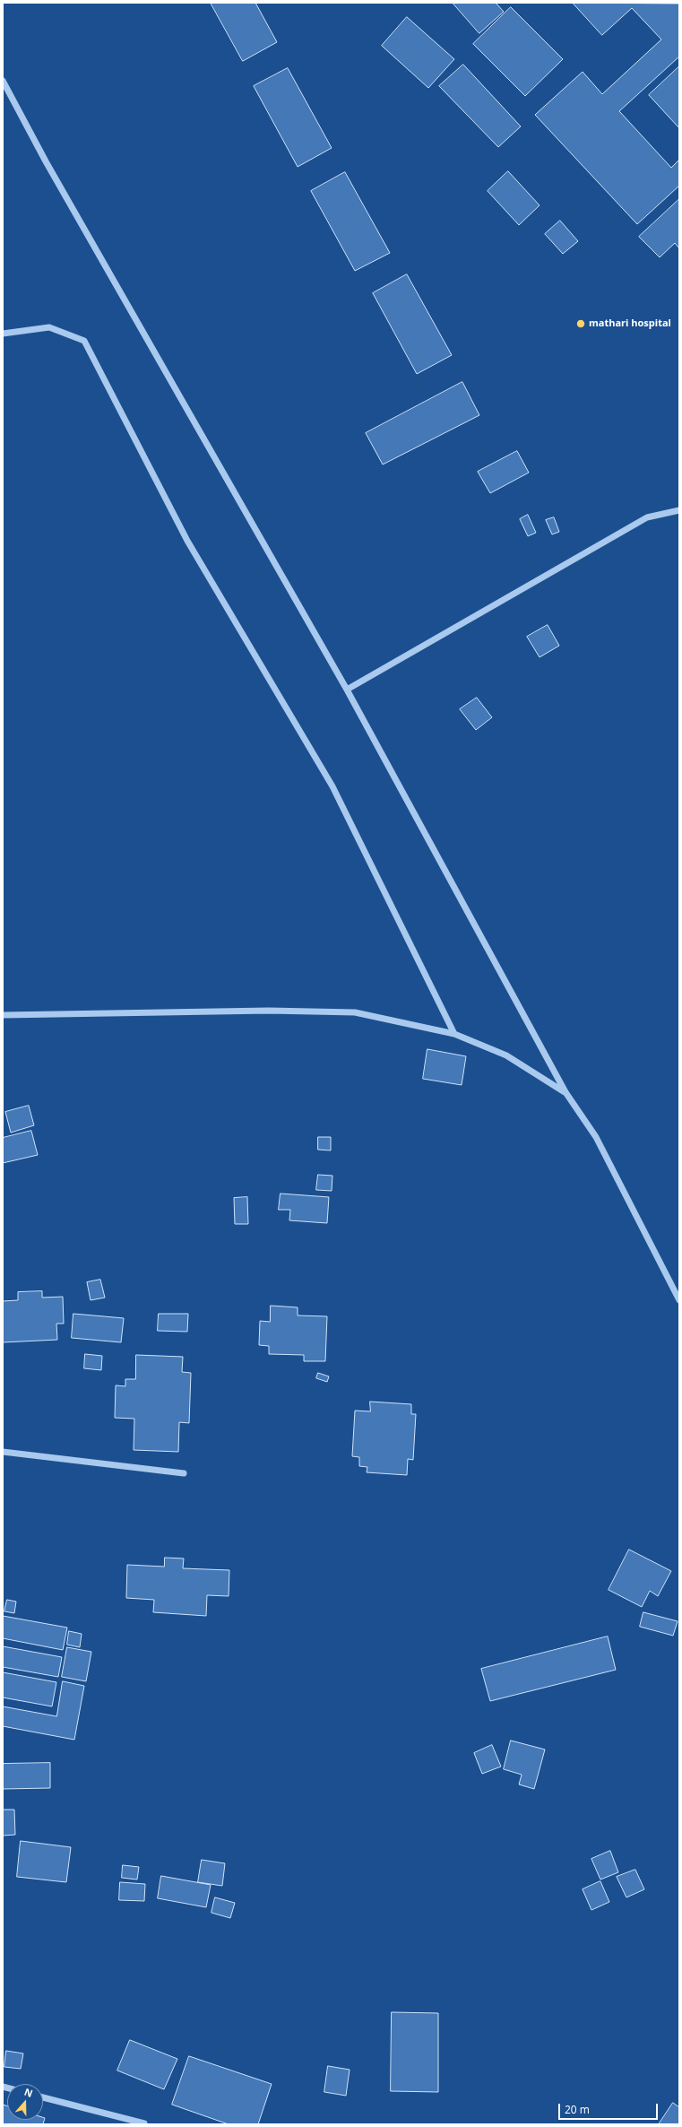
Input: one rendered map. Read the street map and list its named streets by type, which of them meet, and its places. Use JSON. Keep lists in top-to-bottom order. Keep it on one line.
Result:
{"places":["mathari hospital"],"scale_bar":"20 m","north":"top"}
